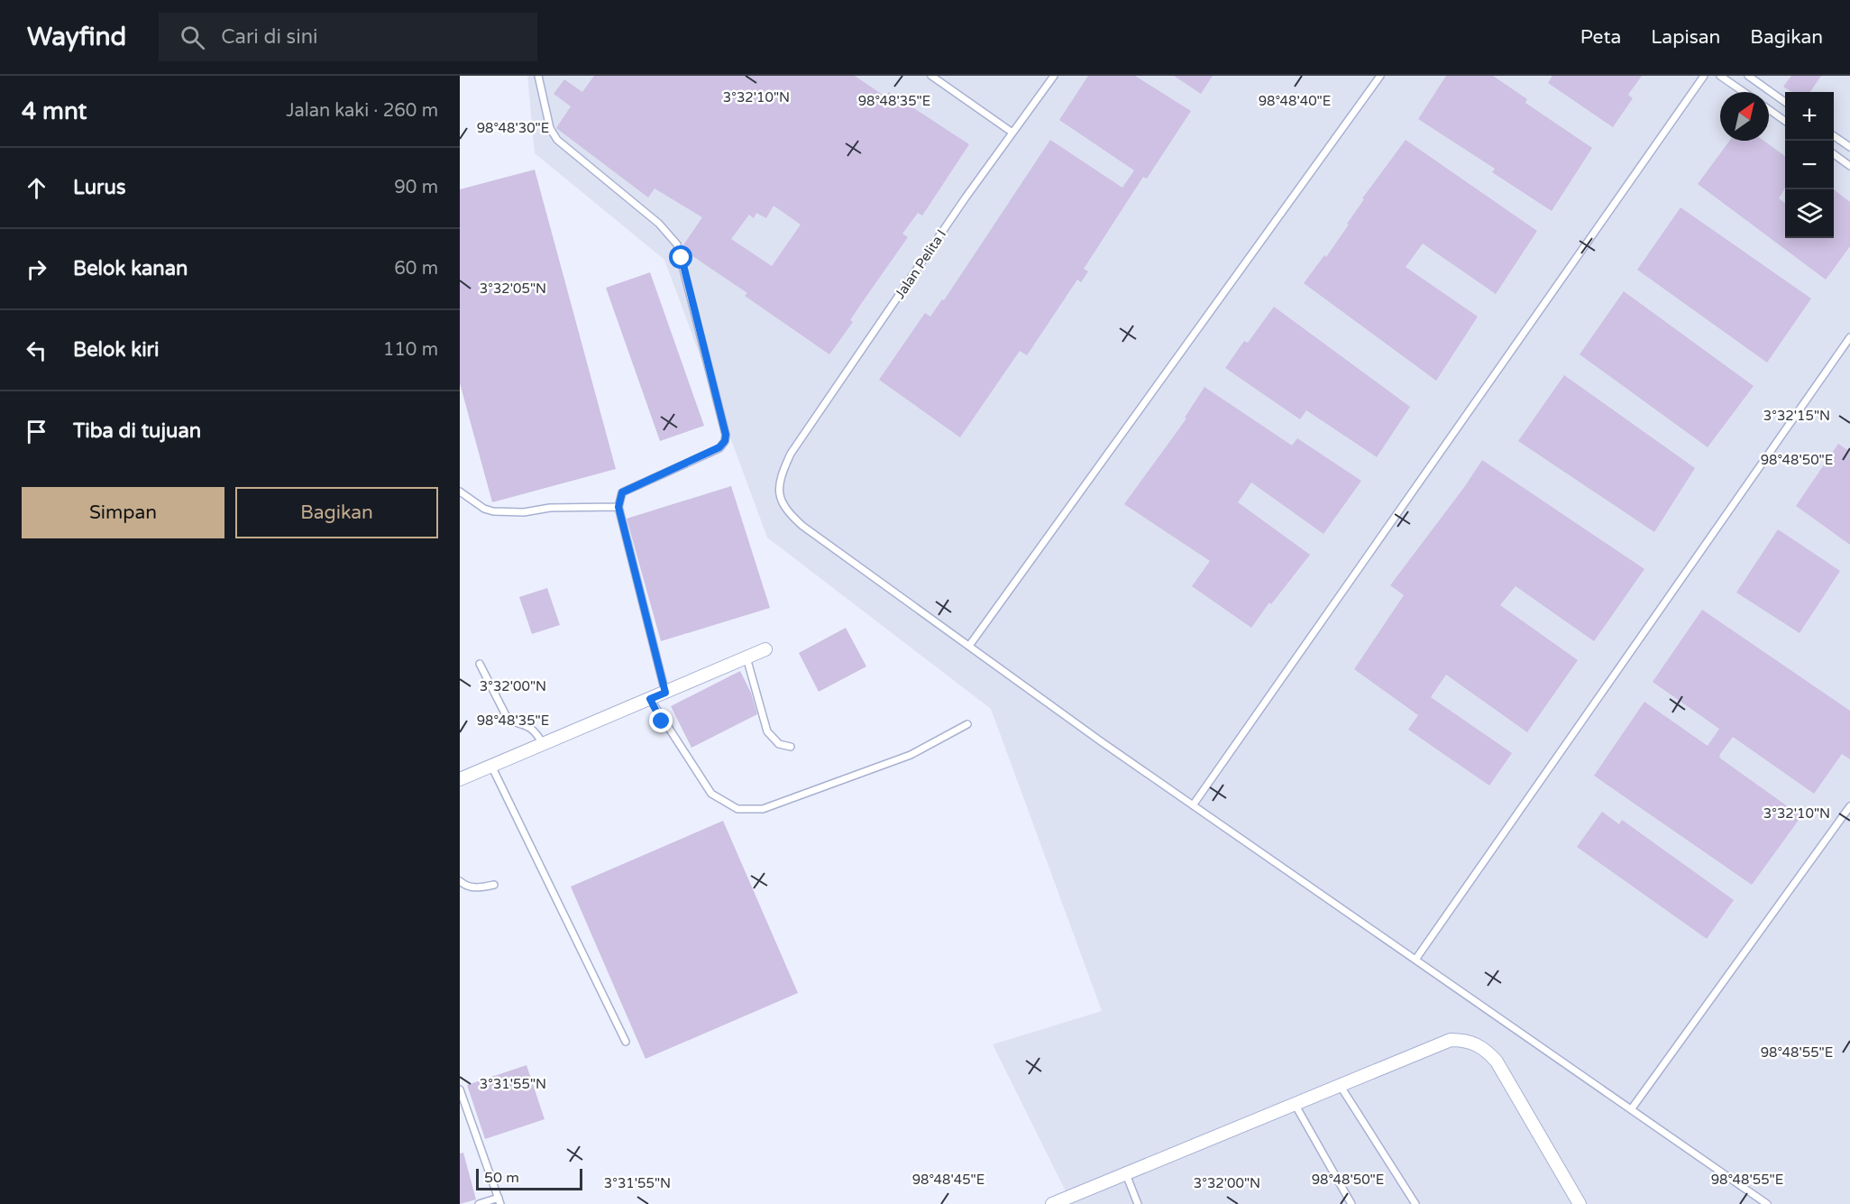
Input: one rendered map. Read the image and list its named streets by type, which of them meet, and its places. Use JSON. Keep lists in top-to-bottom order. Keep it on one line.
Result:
{"streets":{"lane":["Jalan Pelita I"]},"scale_bar":"50 m","north":"top right","page":{"header":"Wayfind","search":"Cari di sini","nav":["Peta","Lapisan","Bagikan"],"heading":["4 mnt","Jalan kaki · 260 m"],"map_buttons":["+","−"],"list":[["Lurus","90 m"],["Belok kanan","60 m"],["Belok kiri","110 m"],"Tiba di tujuan"],"buttons":["Simpan","Bagikan"],"scale":"50 m"},"coordinates":["3°32'10\"N","98°48'35\"E","98°48'40\"E","98°48'30\"E","3°32'05\"N","3°32'15\"N","98°48'50\"E","3°32'00\"N","98°48'55\"E","3°31'55\"N","98°48'45\"E"]}
